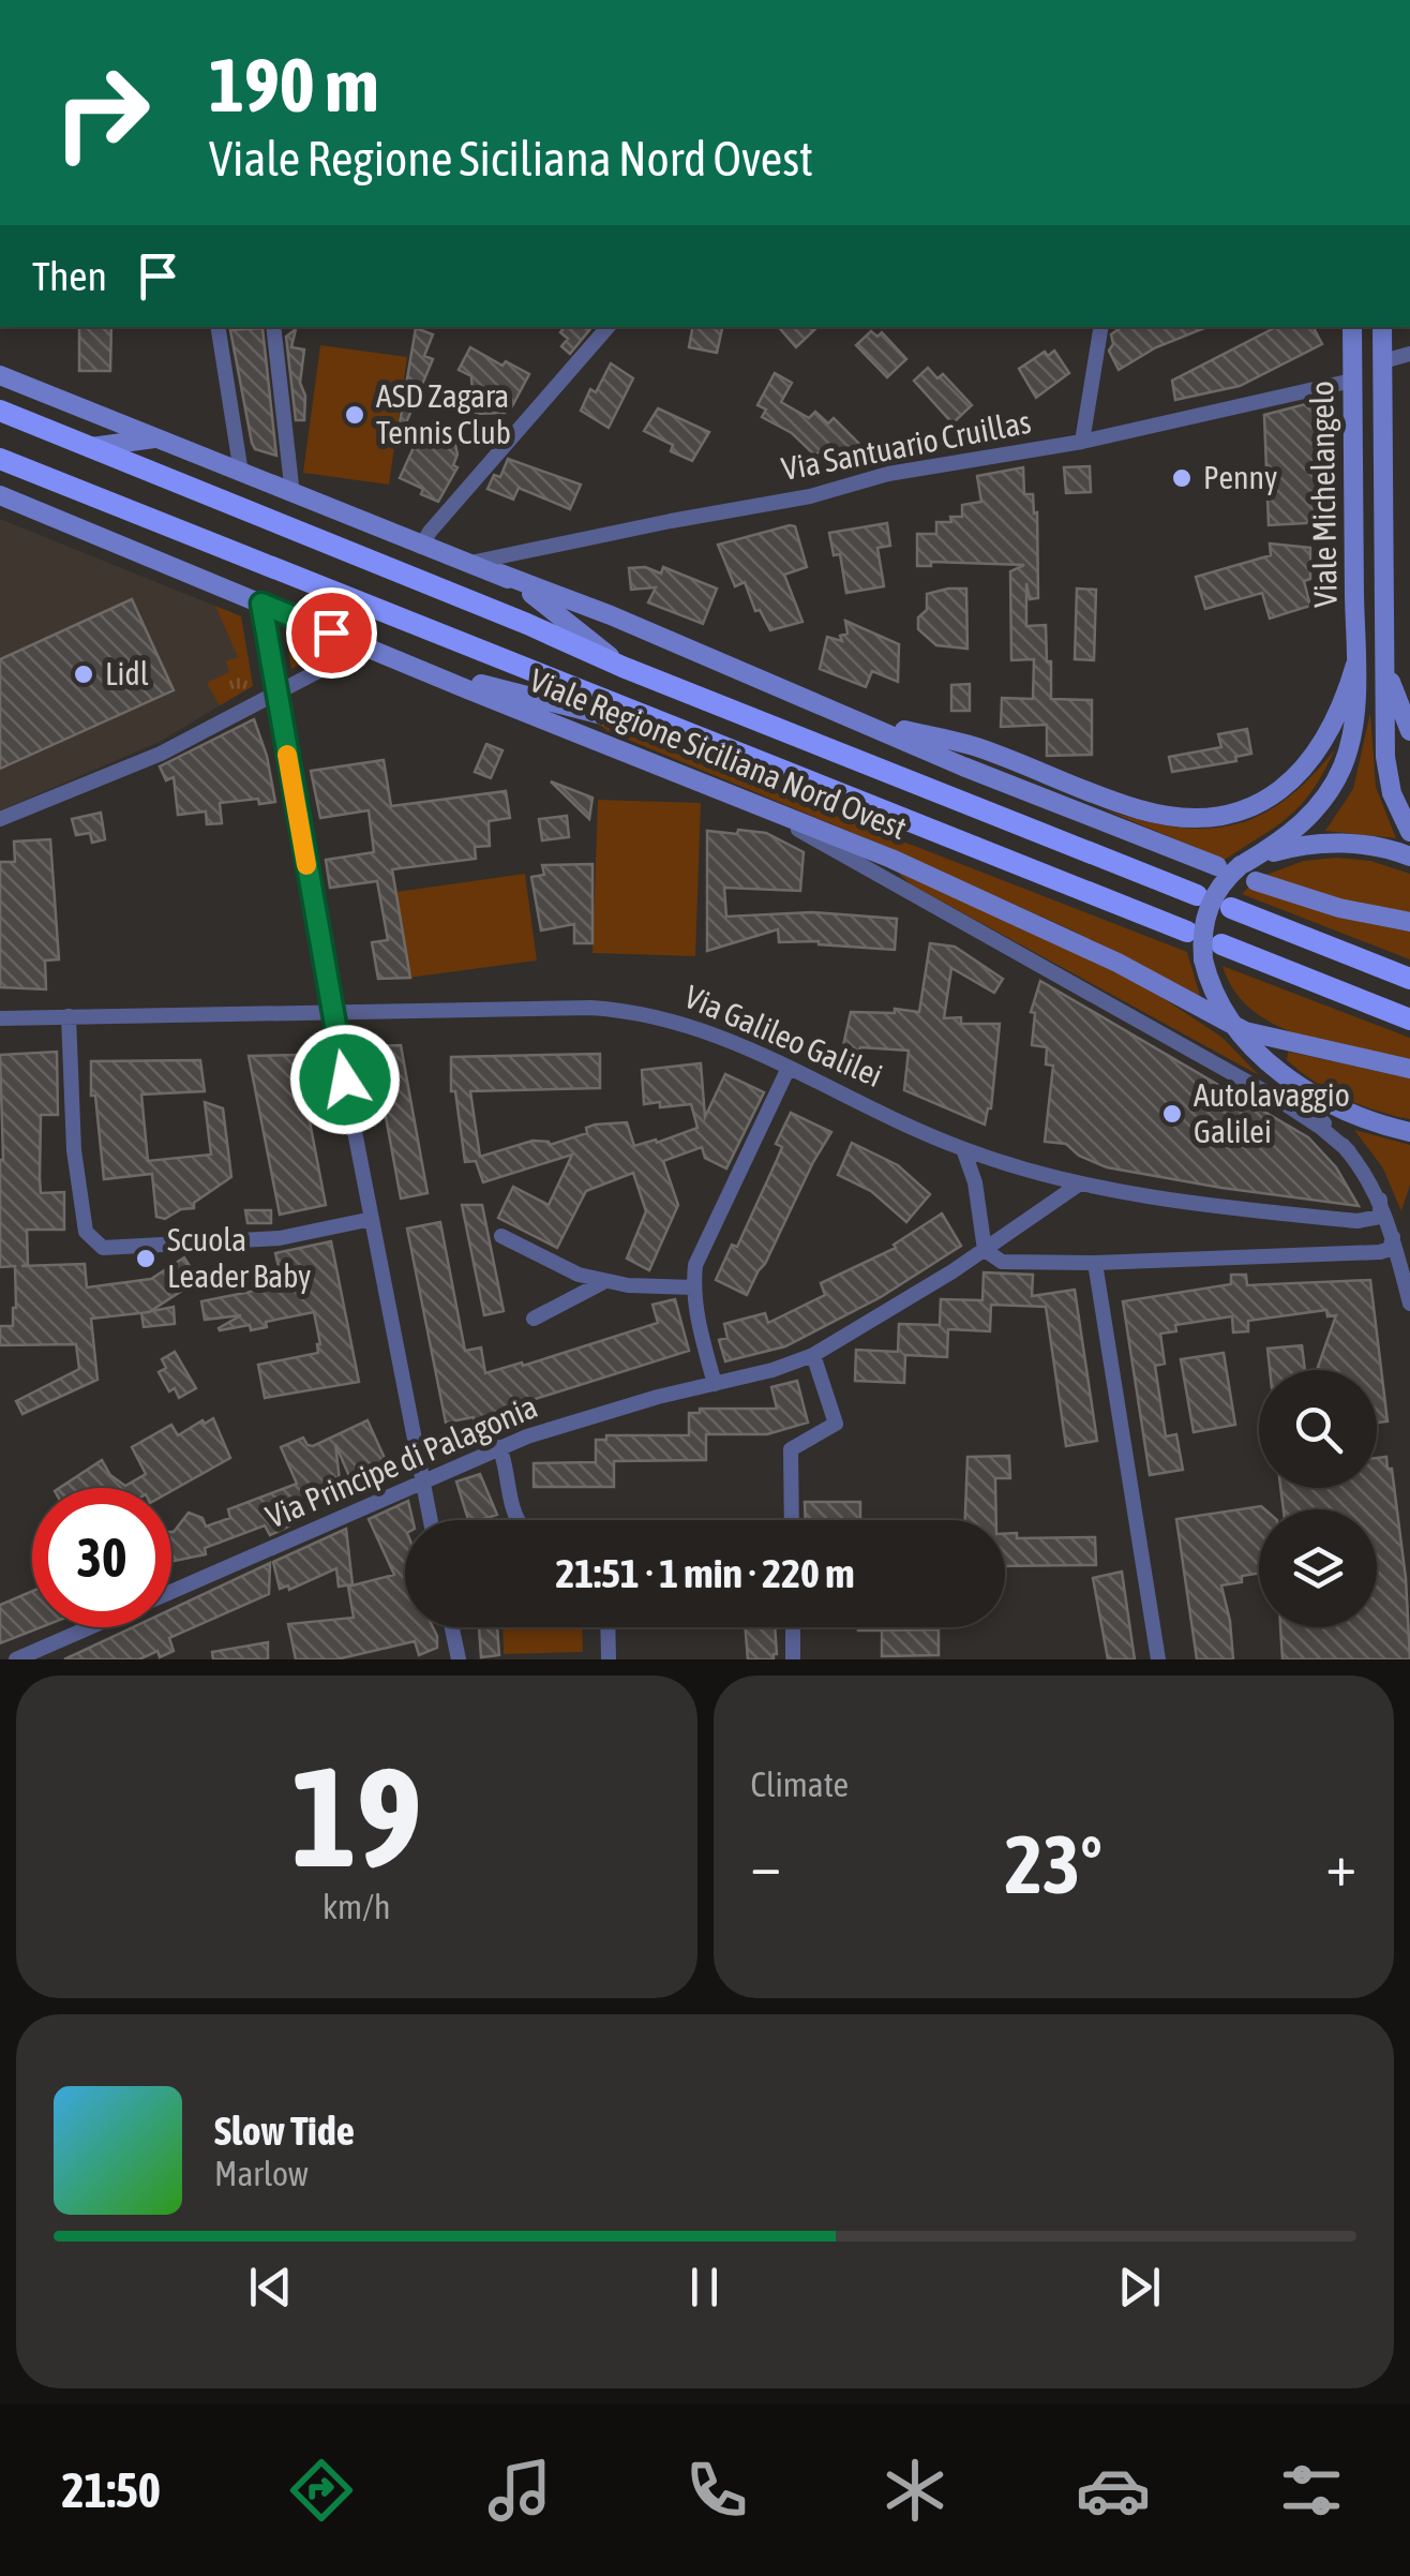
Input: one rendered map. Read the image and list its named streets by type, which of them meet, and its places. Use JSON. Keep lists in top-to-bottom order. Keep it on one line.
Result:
{"streets":{"main road":["Viale Regione Siciliana Nord Ovest"],"street":["Via Santuario Cruillas","Viale Michelangelo","Via Galileo Galilei","Via Principe di Palagonia"]},"crossings":[["Via Santuario Cruillas","Viale Michelangelo"],["Via Galileo Galilei","Via Principe di Palagonia"]],"places":["ASD Zagara Tennis Club","Penny","Lidl","Autolavaggio Galilei","Scuola Leader Baby"],"page":{"turn":["190 m","Viale Regione Siciliana Nord Ovest"],"then":"Then","limit":"30","trip":"21:51 · 1 min · 220 m","tile":[["19","km/h"],"Climate"],"heat":["−","23°","+"],"song":["Slow Tide","Marlow"],"tabs":"21:50"}}
